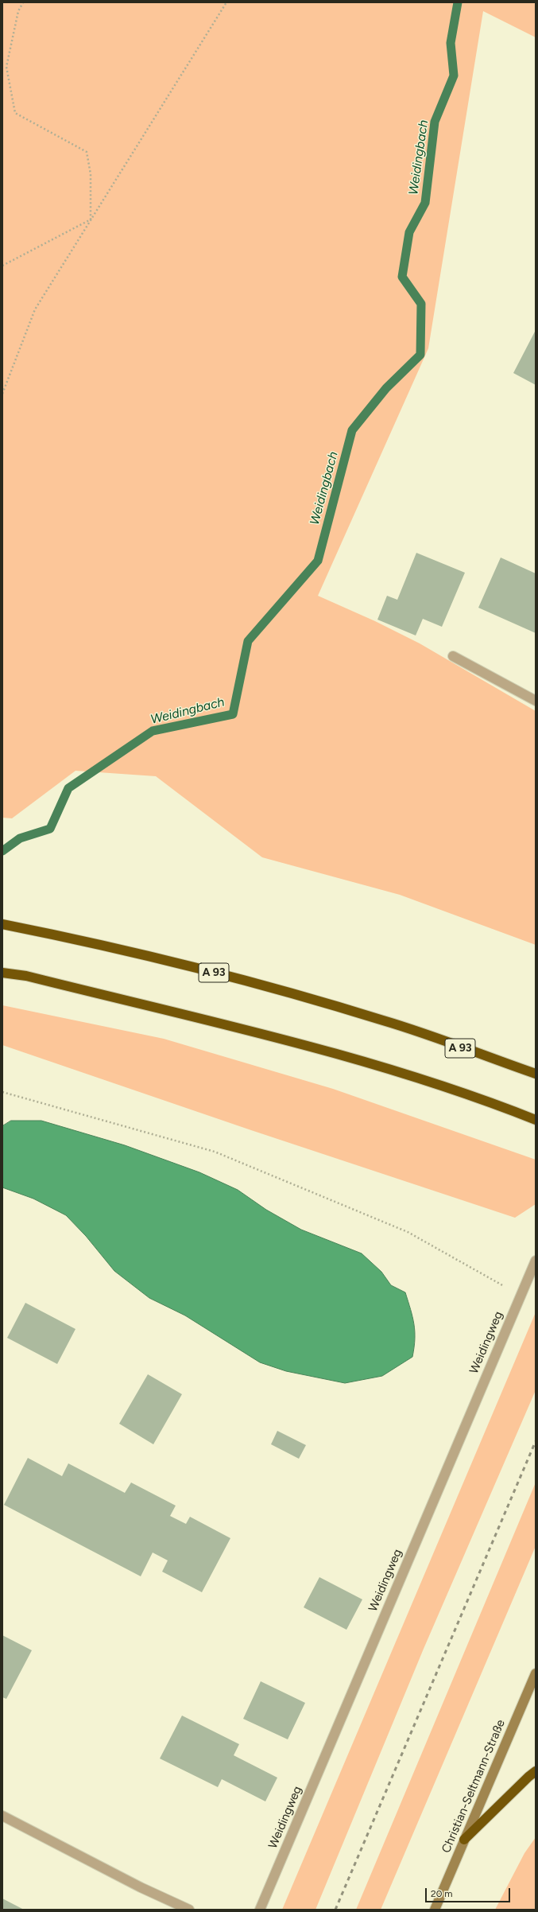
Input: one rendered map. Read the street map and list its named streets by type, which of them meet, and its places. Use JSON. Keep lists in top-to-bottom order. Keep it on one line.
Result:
{"streets":{"highway":["A 93"],"main road":["Christian-Seltmann-Straße"],"street":["Weidingweg"]},"water":["Weidingbach"],"scale_bar":"20 m"}
